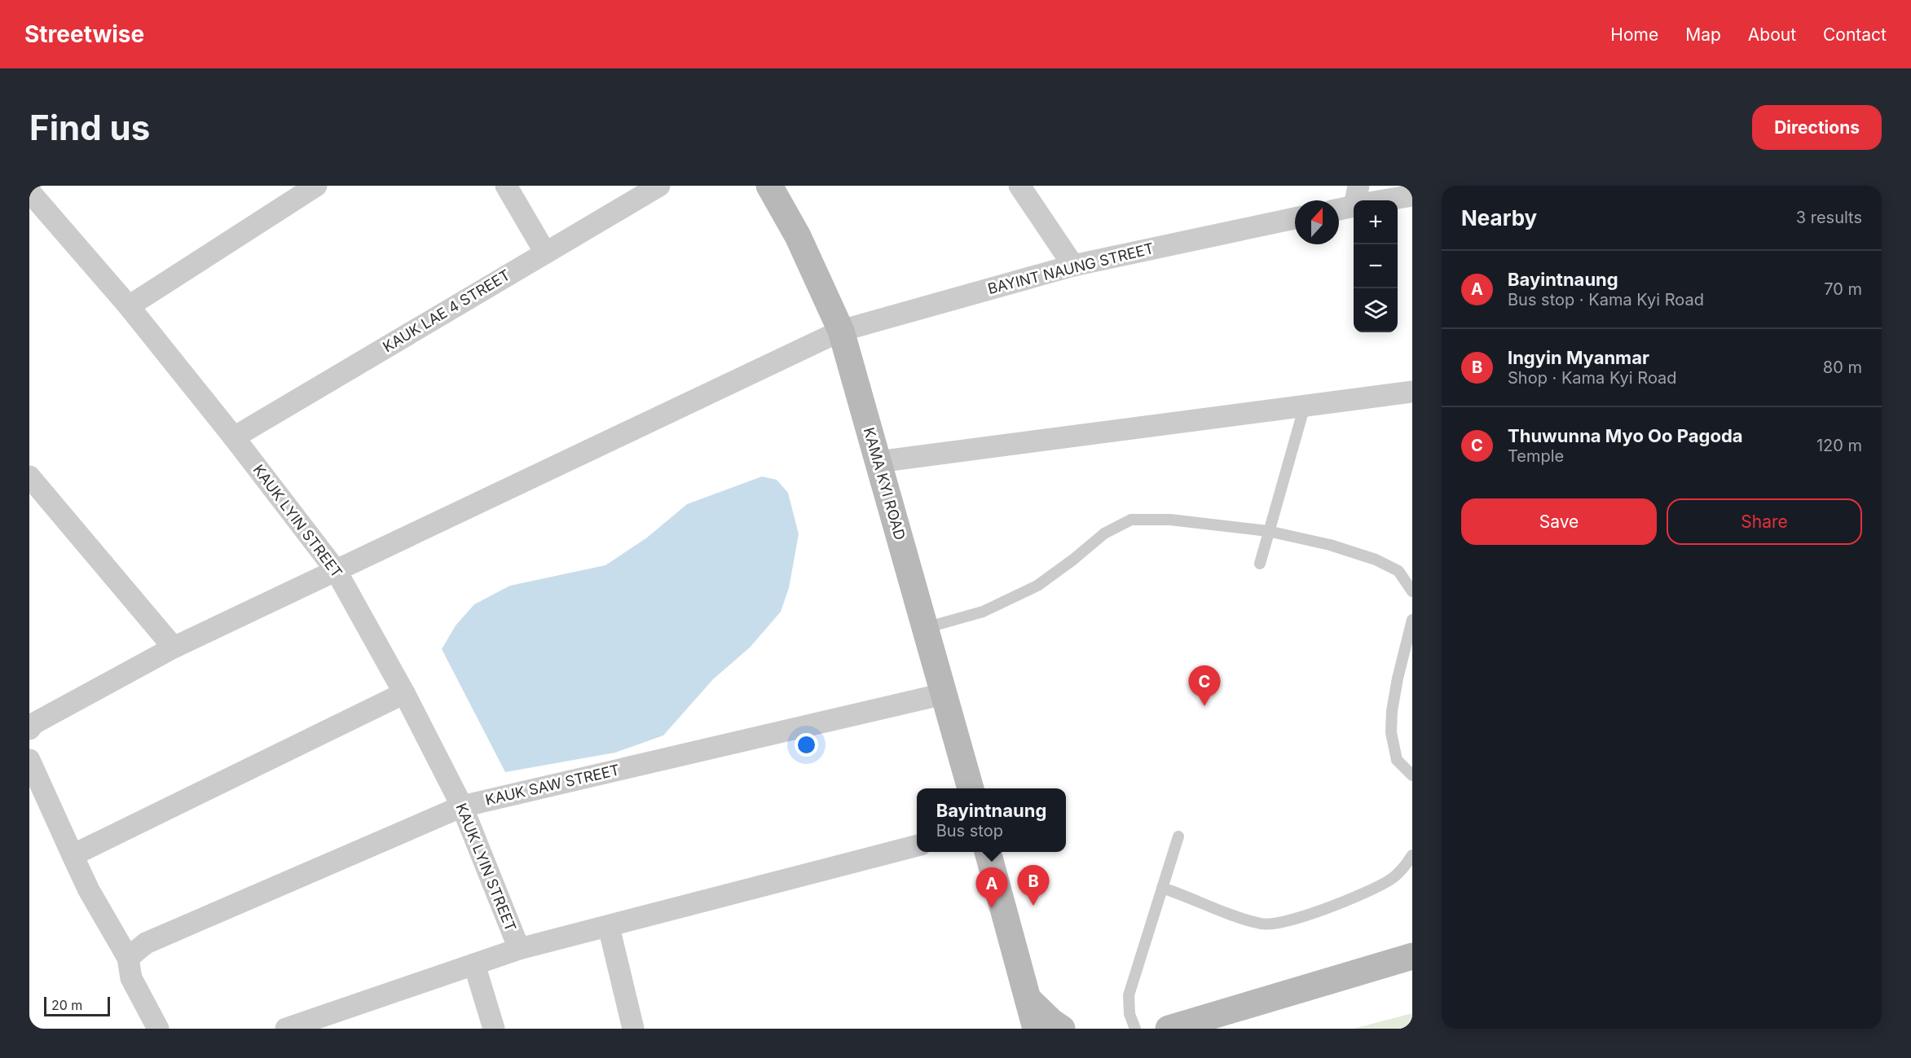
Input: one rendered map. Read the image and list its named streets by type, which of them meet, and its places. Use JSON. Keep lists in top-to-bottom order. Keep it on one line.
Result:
{"streets":{"main road":["KAMA KYI ROAD"],"street":["BAYINT NAUNG STREET","KAUK LAE 4 STREET","KAUK LYIN STREET","KAUK SAW STREET"]},"crossings":[["BAYINT NAUNG STREET","KAMA KYI ROAD"],["BAYINT NAUNG STREET","KAUK LYIN STREET"],["KAUK LAE 4 STREET","KAUK LYIN STREET"],["KAMA KYI ROAD","KAUK SAW STREET"],["KAUK LYIN STREET","KAUK SAW STREET"]],"scale_bar":"20 m","north":"top","page":{"header":"Streetwise","nav":["Home","Map","About","Contact"],"buttons":["Directions",["Save","Share"]],"title":"Find us","heading":["Nearby","3 results"],"map_buttons":["+","−"],"list":[{"mark":"A","name":"Bayintnaung","note":"Bus stop · Kama Kyi Road","value":"70 m"},{"mark":"B","name":"Ingyin Myanmar","note":"Shop · Kama Kyi Road","value":"80 m"},{"mark":"C","name":"Thuwunna Myo Oo Pagoda","note":"Temple","value":"120 m"}],"pins":["C","B","A"],"popup":["Bayintnaung","Bus stop"],"scale":"20 m"}}
